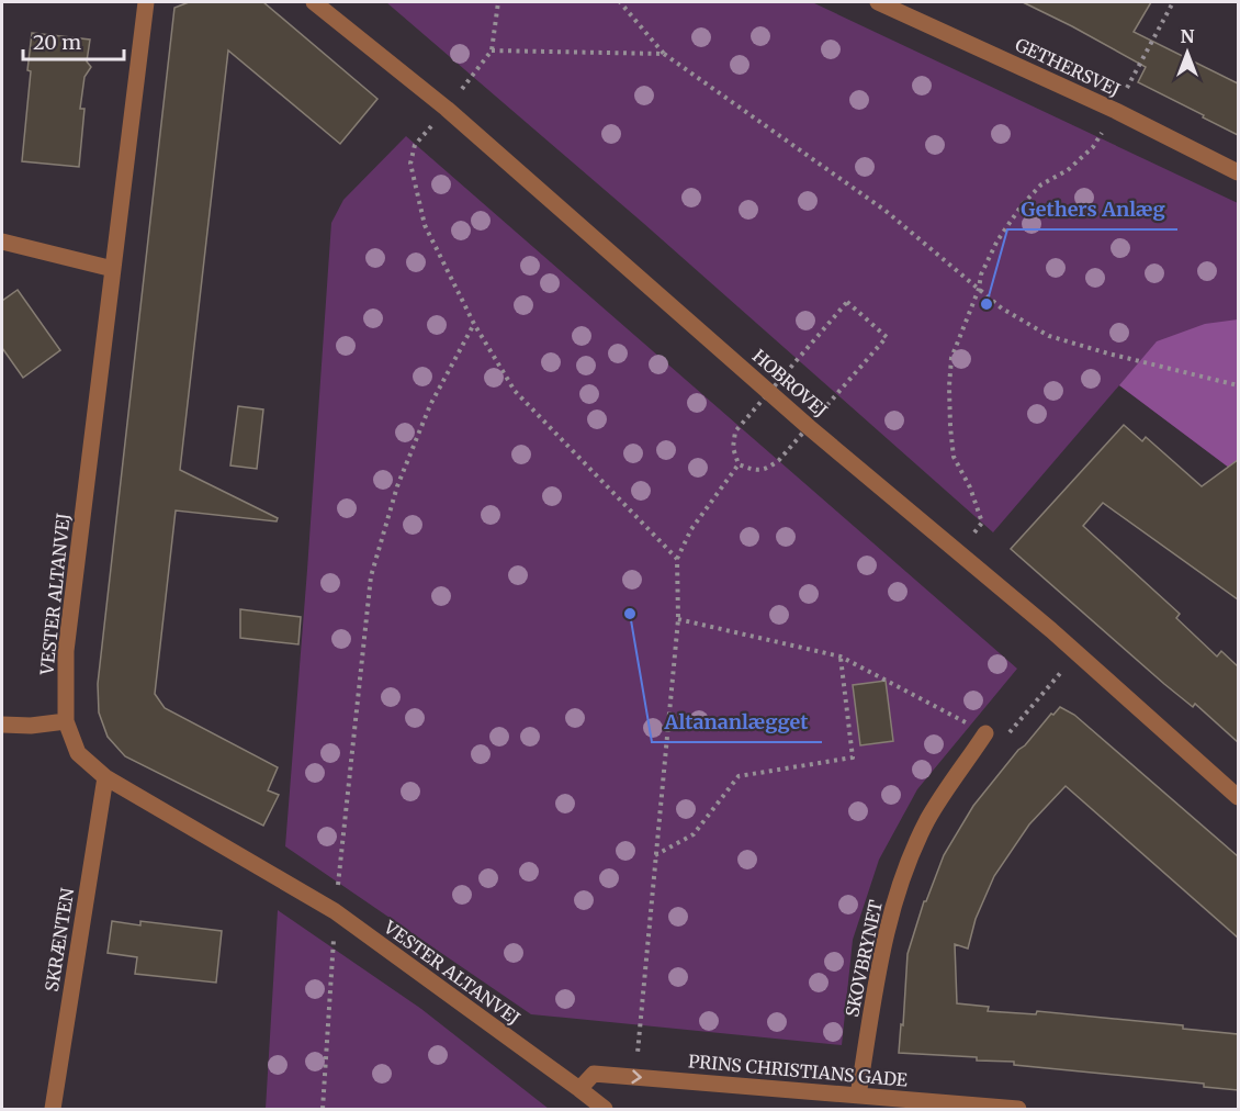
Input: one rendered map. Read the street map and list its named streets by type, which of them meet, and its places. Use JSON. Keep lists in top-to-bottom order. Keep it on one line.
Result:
{"streets":{"street":["GETHERSVEJ","HOBROVEJ","VESTER ALTANVEJ","SKRÆNTEN","SKOVBRYNET","PRINS CHRISTIANS GADE"]},"crossings":[["VESTER ALTANVEJ","SKRÆNTEN"],["VESTER ALTANVEJ","PRINS CHRISTIANS GADE"],["SKOVBRYNET","PRINS CHRISTIANS GADE"]],"one_way":["PRINS CHRISTIANS GADE"],"places":["Gethers Anlæg","Altananlægget"],"scale_bar":"20 m","north":"top"}
